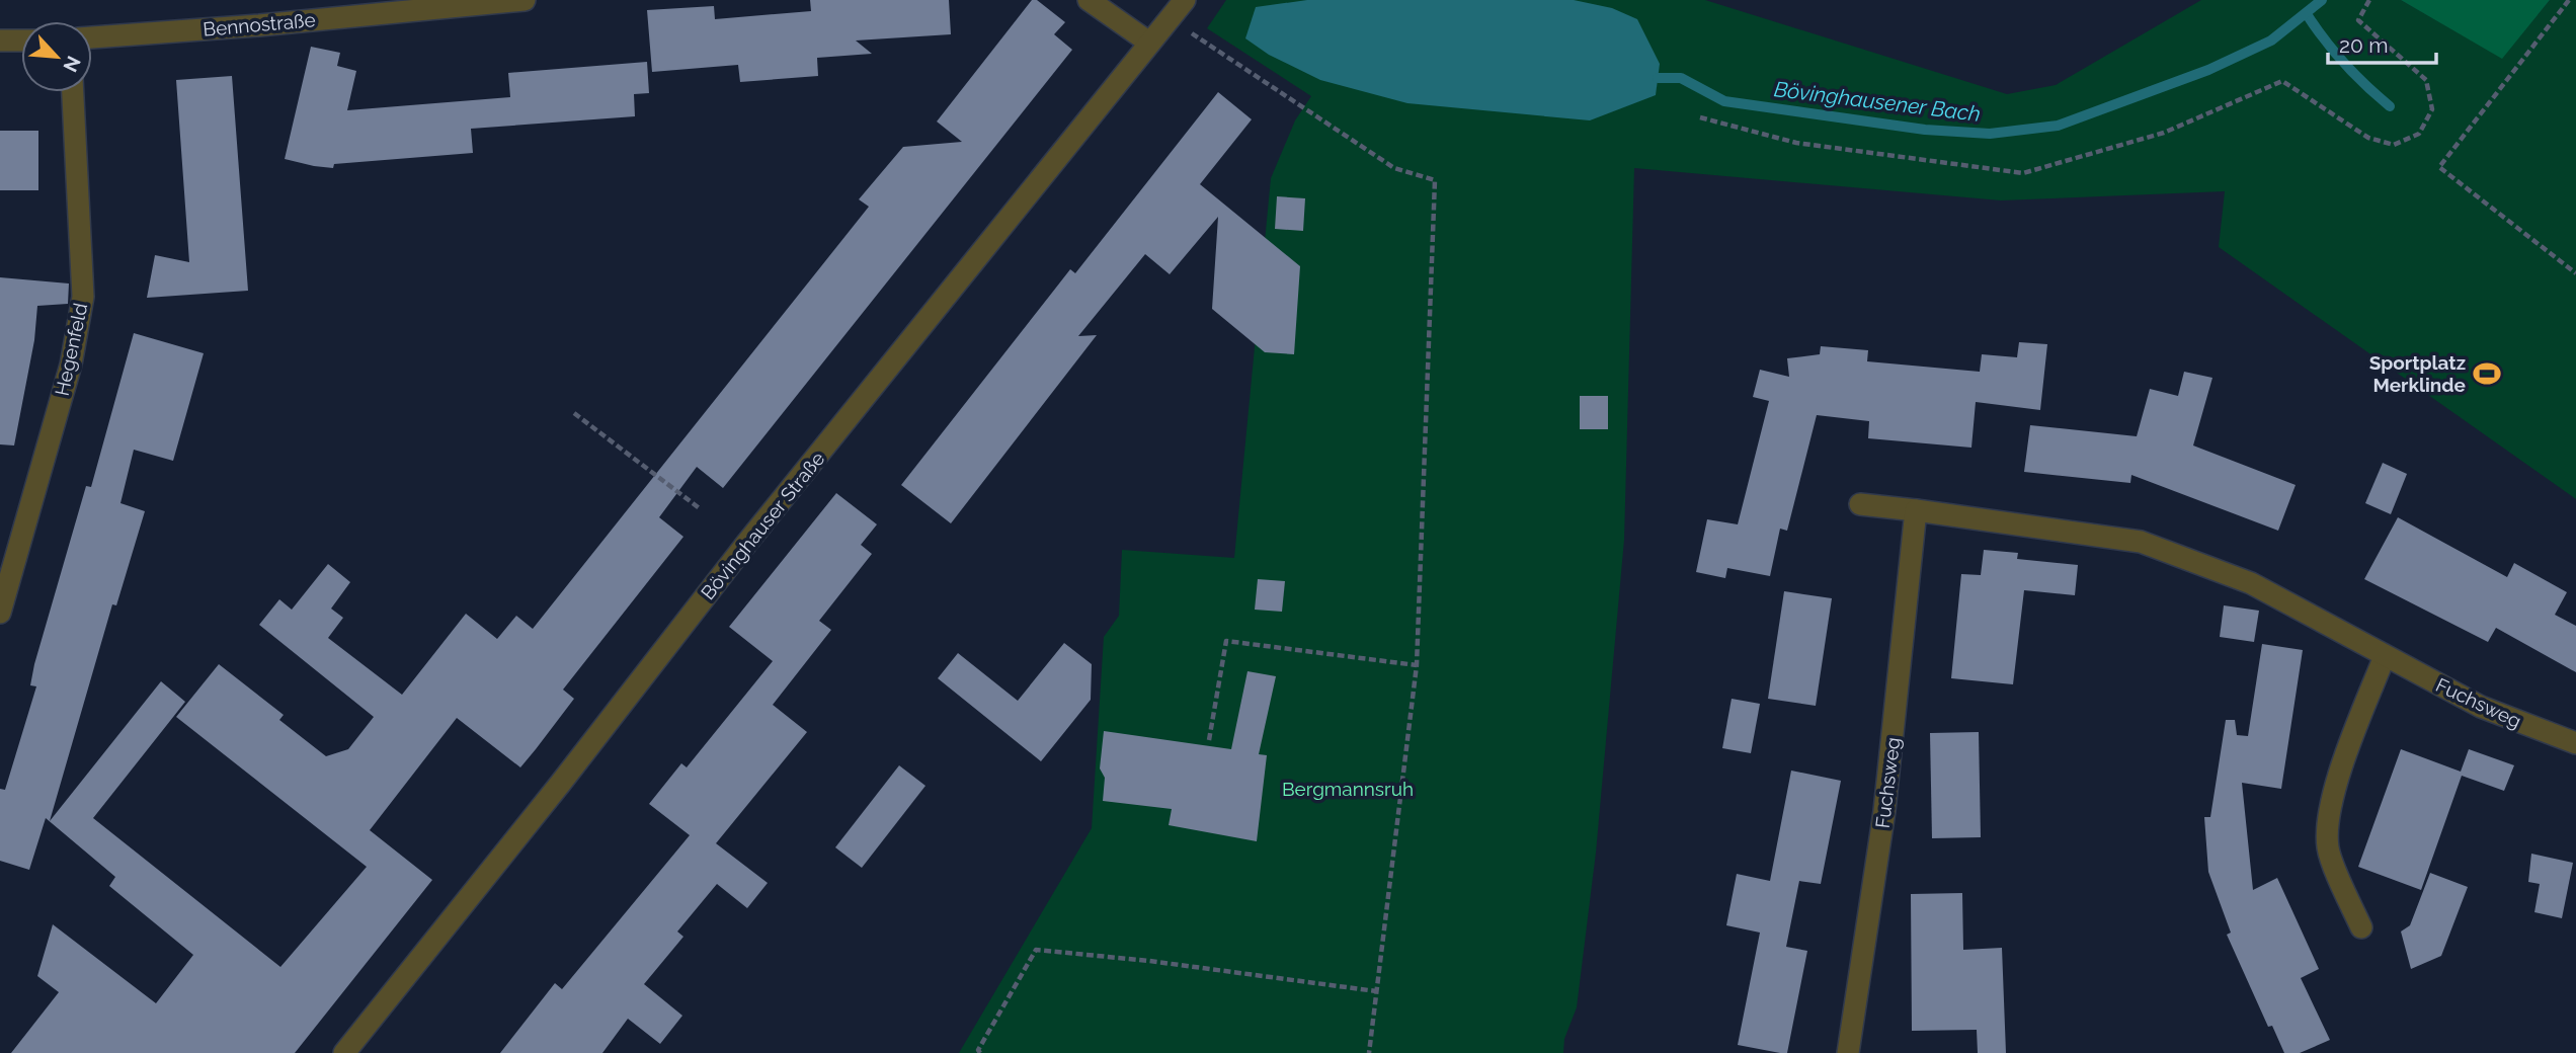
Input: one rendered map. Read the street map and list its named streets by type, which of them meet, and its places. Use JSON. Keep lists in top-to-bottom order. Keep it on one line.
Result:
{"streets":{"street":["Bennostraße","Hegenfeld","Bövinghauser Straße","Fuchsweg"]},"water":["Bövinghausener Bach"],"parks":["Bergmannsruh"],"places":{"sports":["Sportplatz Merklinde"]},"scale_bar":"20 m","north":"bottom right"}
